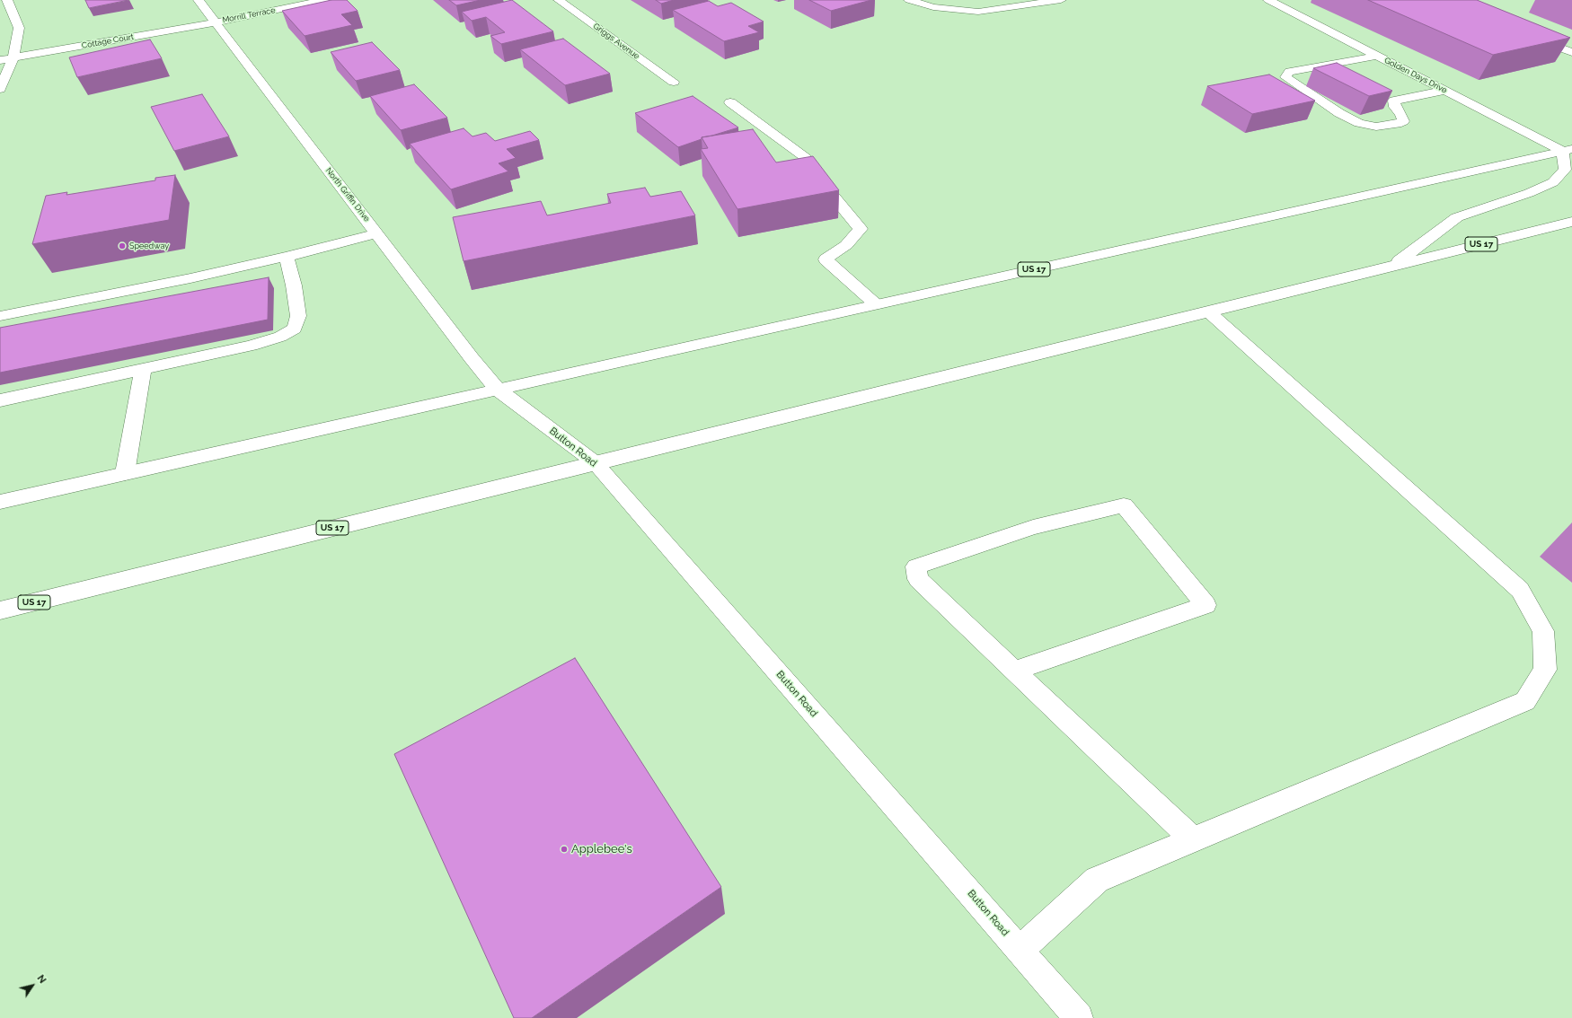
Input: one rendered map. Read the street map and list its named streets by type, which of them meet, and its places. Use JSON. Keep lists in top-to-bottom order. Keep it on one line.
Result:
{"streets":{"street":["Morrill Terrace","Cottage Court","Griggs Avenue","Golden Days Drive","North Griffin Drive","US 17","Button Road"]},"crossings":[["Morrill Terrace","Cottage Court"],["Morrill Terrace","North Griffin Drive"],["Cottage Court","North Griffin Drive"],["Golden Days Drive","US 17"],["North Griffin Drive","US 17"],["North Griffin Drive","Button Road"],["US 17","Button Road"]],"places":["Speedway","Applebee's"],"north":"top right"}
